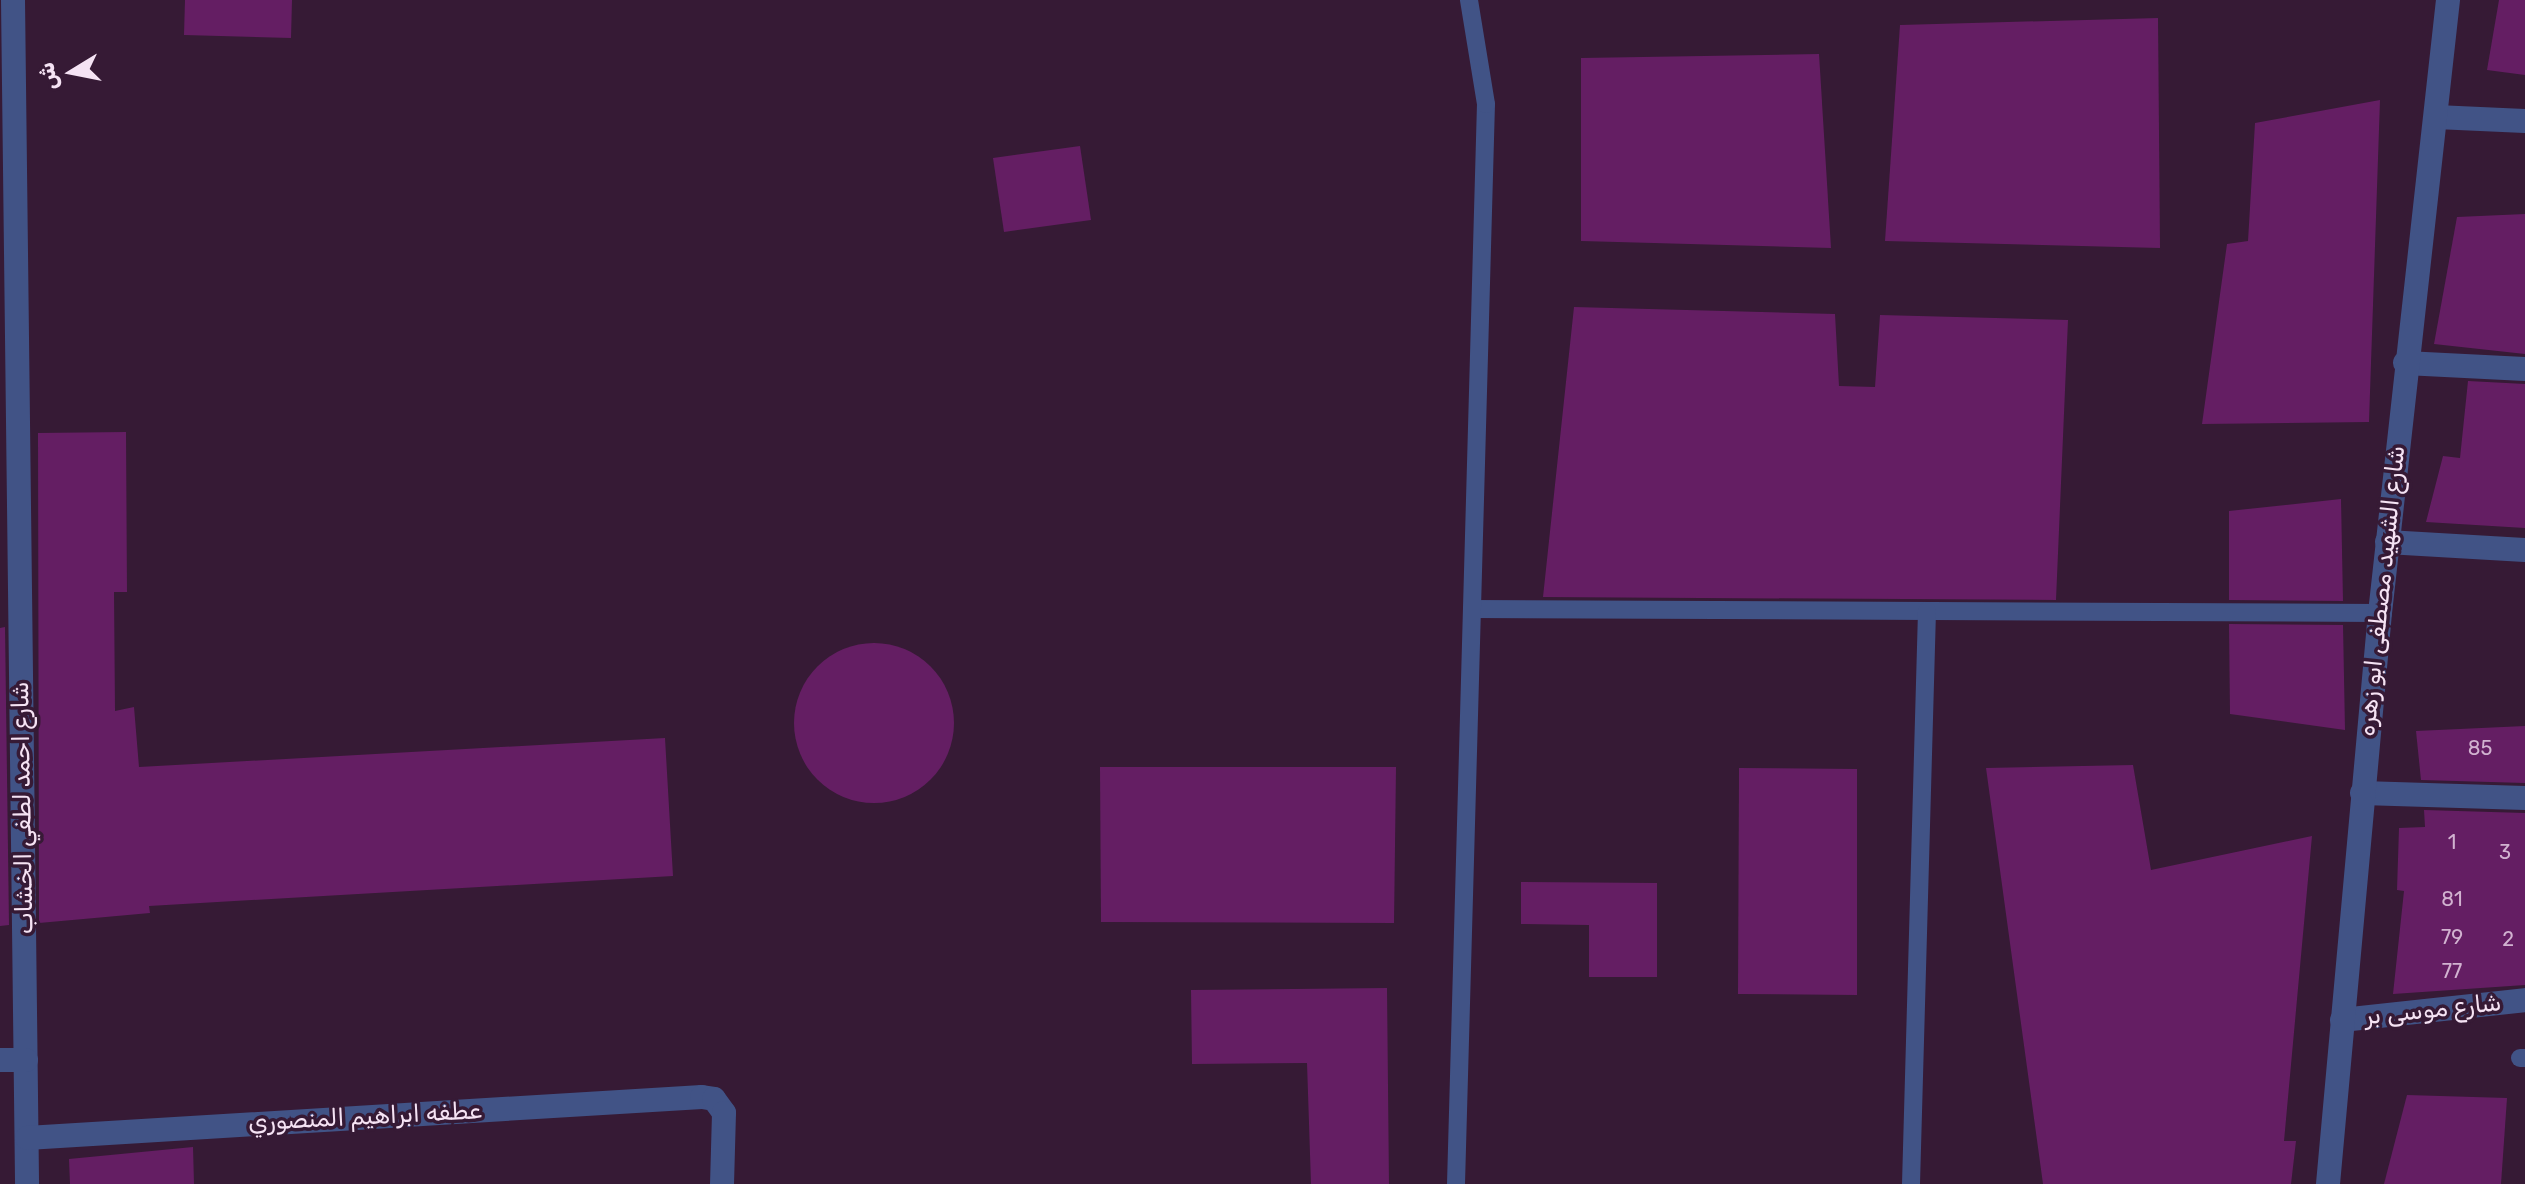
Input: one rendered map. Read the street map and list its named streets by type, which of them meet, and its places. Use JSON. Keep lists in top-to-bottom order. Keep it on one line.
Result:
{"streets":{"street":["شارع الشهيد مصطفى ابو زهره","شارع احمد لطفي الخشاب","شارع موسى بر","عطفه ابراهيم المنصوري"]},"crossings":[["شارع الشهيد مصطفى ابو زهره","شارع موسى بر"],["شارع احمد لطفي الخشاب","عطفه ابراهيم المنصوري"]],"house_numbers":["85","1","3","81","79","2","77"],"north":"left"}
